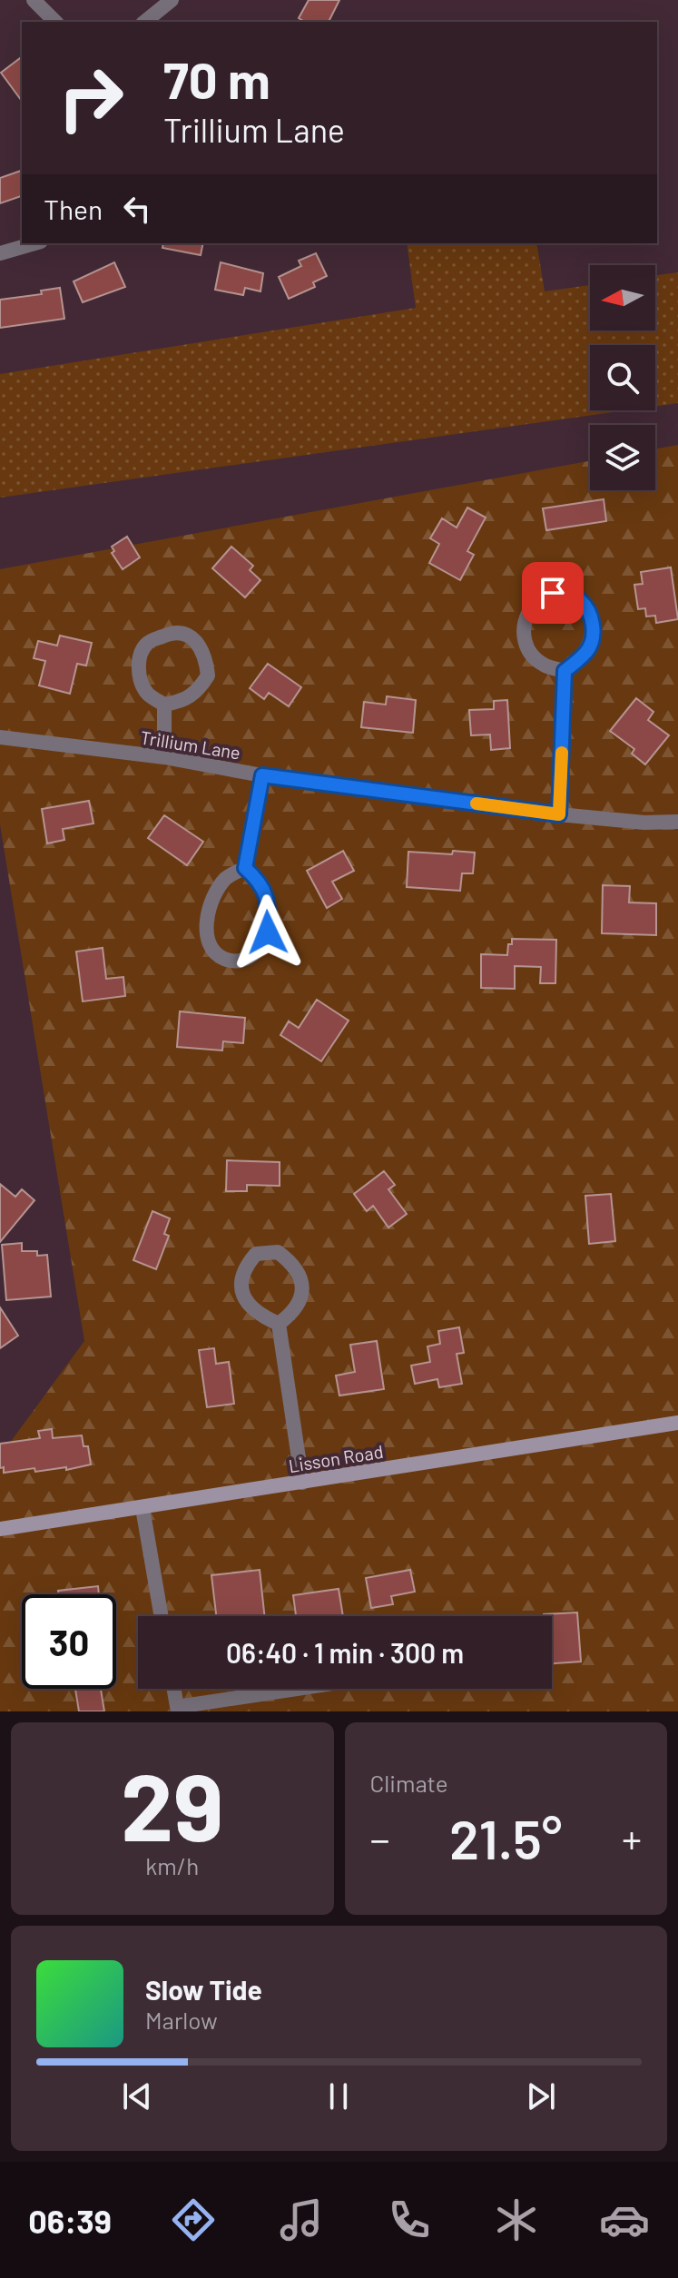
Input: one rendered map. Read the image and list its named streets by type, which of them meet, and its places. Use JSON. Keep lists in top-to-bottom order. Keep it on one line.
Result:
{"streets":{"street":["Trillium Lane","Lisson Road"]},"north":"left","page":{"turn":["70 m","Trillium Lane"],"then":"Then","limit":"30","trip":"06:40 · 1 min · 300 m","tile":[["29","km/h"],"Climate"],"heat":["−","21.5°","+"],"song":["Slow Tide","Marlow"],"tabs":"06:39"}}
